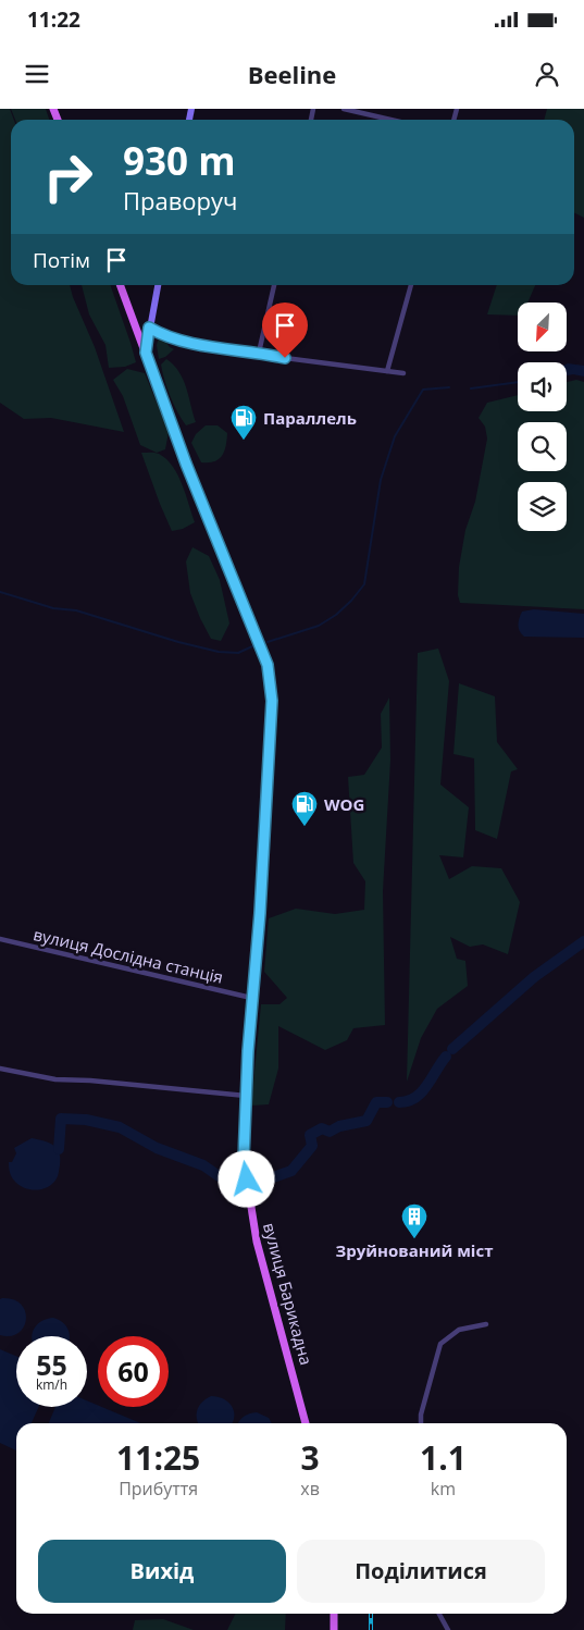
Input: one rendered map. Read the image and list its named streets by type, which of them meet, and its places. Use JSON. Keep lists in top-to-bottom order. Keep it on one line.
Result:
{"streets":{"main road":["вулиця Барикадна"],"street":["вулиця Дослідна станція"]},"crossings":[["вулиця Дослідна станція","вулиця Барикадна"]],"places":{"fuel station":["Параллель","WOG"],"building":["Зруйнований міст"]},"north":"bottom left","page":{"status":"11:22","header":"Beeline","turn":["930 m","Праворуч"],"then":"Потім","speed":"55 km/h","limit":"60","eta":["11:25","Прибуття","3","хв","1.1","km"],"buttons":["Вихід","Поділитися"]}}
